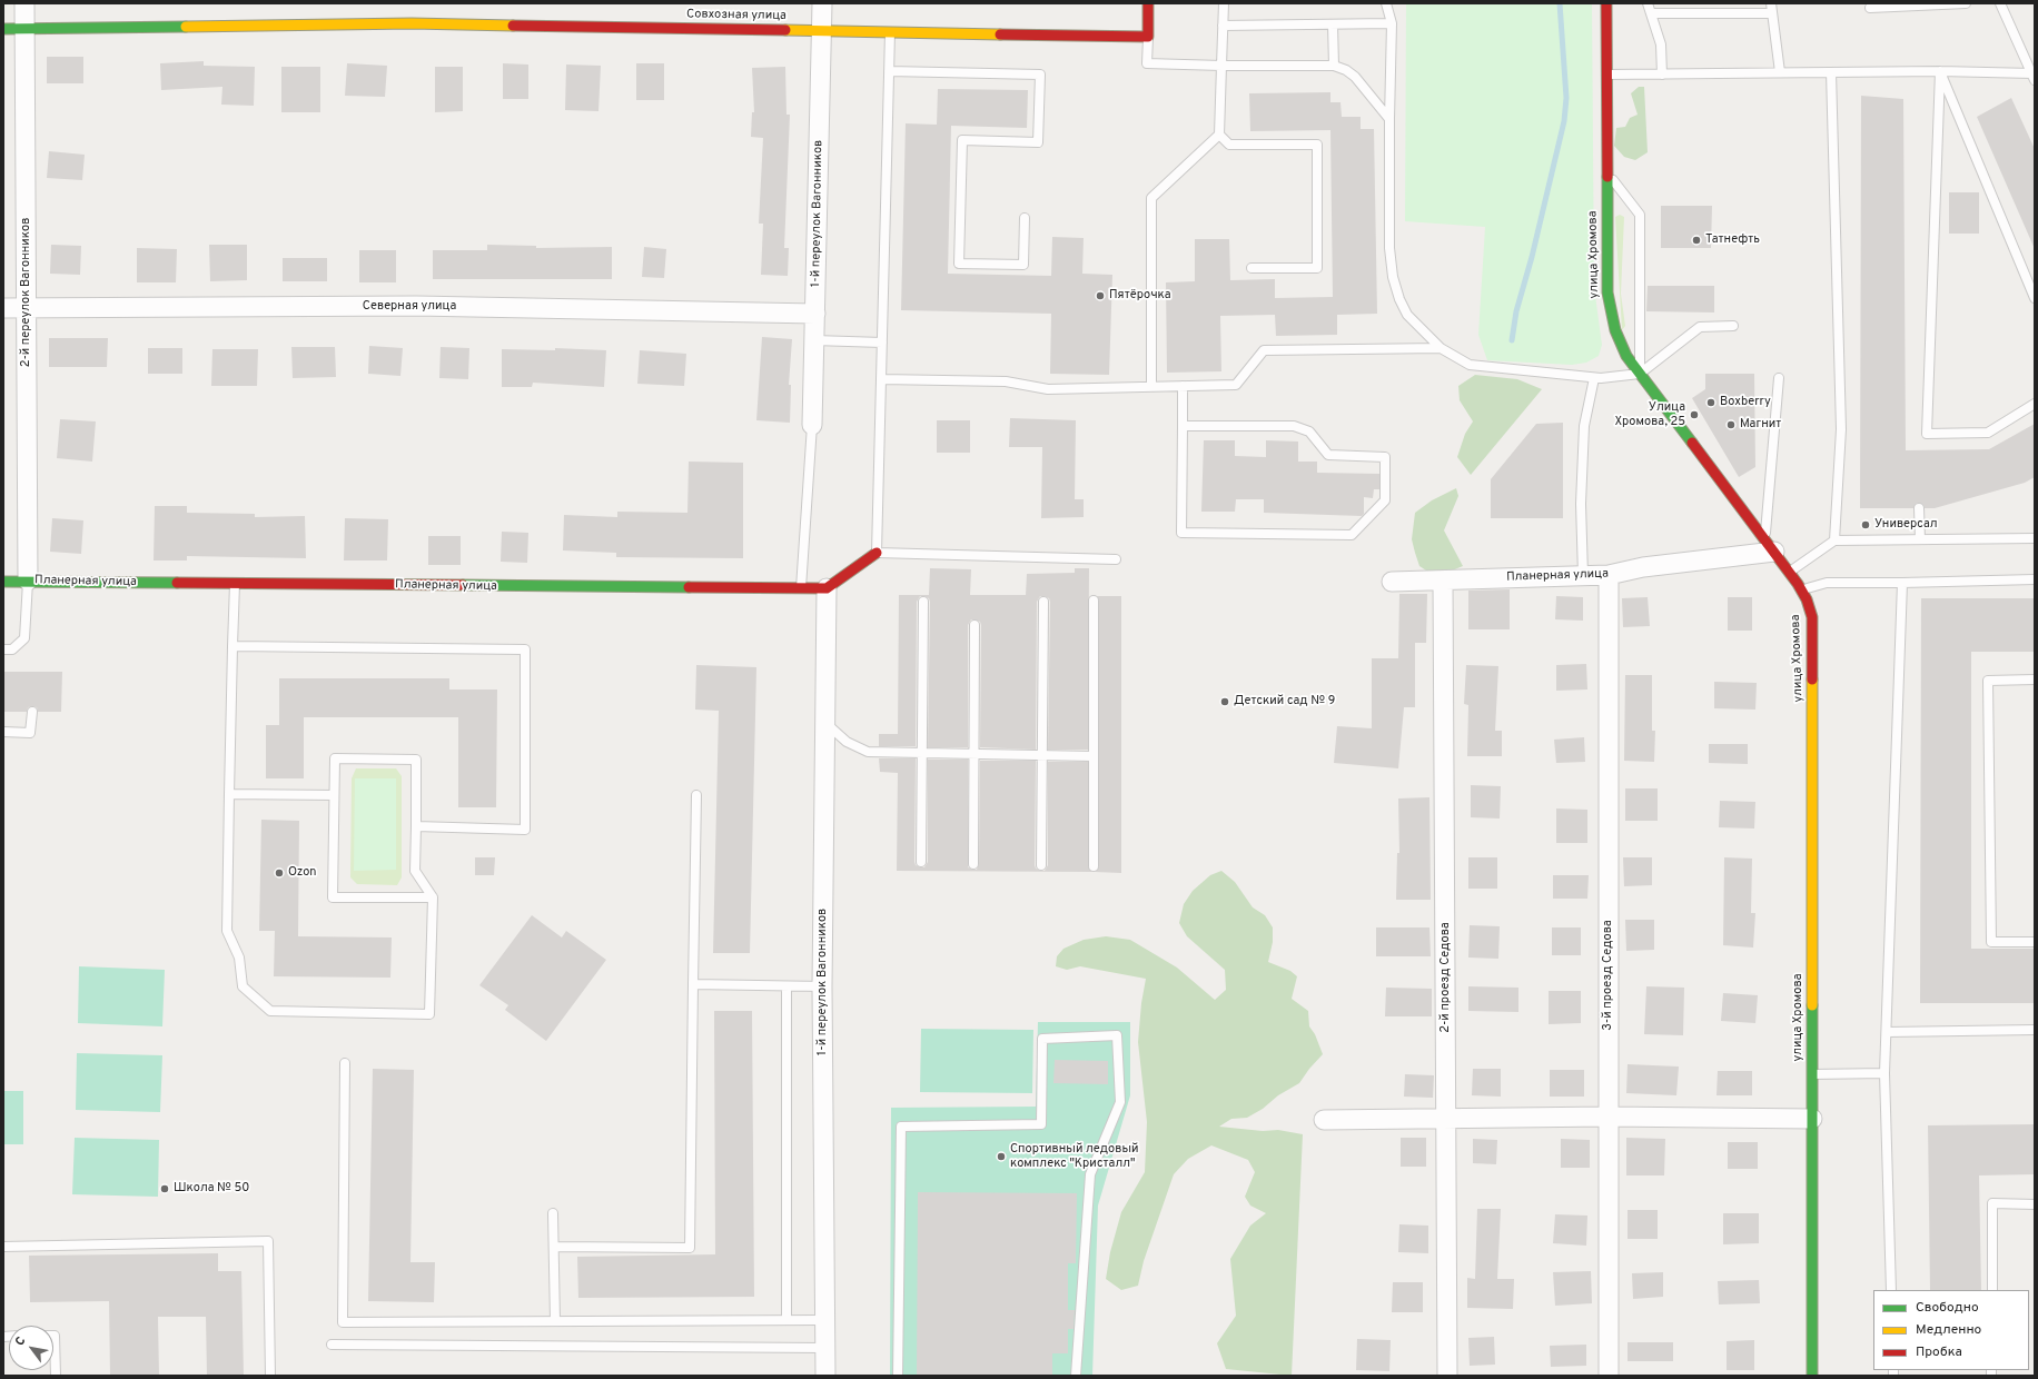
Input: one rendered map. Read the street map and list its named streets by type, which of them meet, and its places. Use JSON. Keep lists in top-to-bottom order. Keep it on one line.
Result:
{"streets":{"street":["Совхозная улица","1-й переулок Вагонников","улица Хромова","2-й переулок Вагонников","Северная улица","Планерная улица","3-й проезд Седова","2-й проезд Седова"]},"crossings":[["Совхозная улица","1-й переулок Вагонников"],["Совхозная улица","2-й переулок Вагонников"],["1-й переулок Вагонников","Северная улица"],["1-й переулок Вагонников","Планерная улица"],["улица Хромова","Планерная улица"],["2-й переулок Вагонников","Северная улица"],["2-й переулок Вагонников","Планерная улица"],["Планерная улица","3-й проезд Седова"],["Планерная улица","2-й проезд Седова"]],"places":["Татнефть","Пятёрочка","Boxberry","Улица Хромова, 25","Магнит","Универсал","Детский сад № 9","Ozon","Спортивный ледовый комплекс \"Кристалл\"","Школа № 50"],"legend":["Свободно","Медленно","Пробка"],"north":"top left"}
